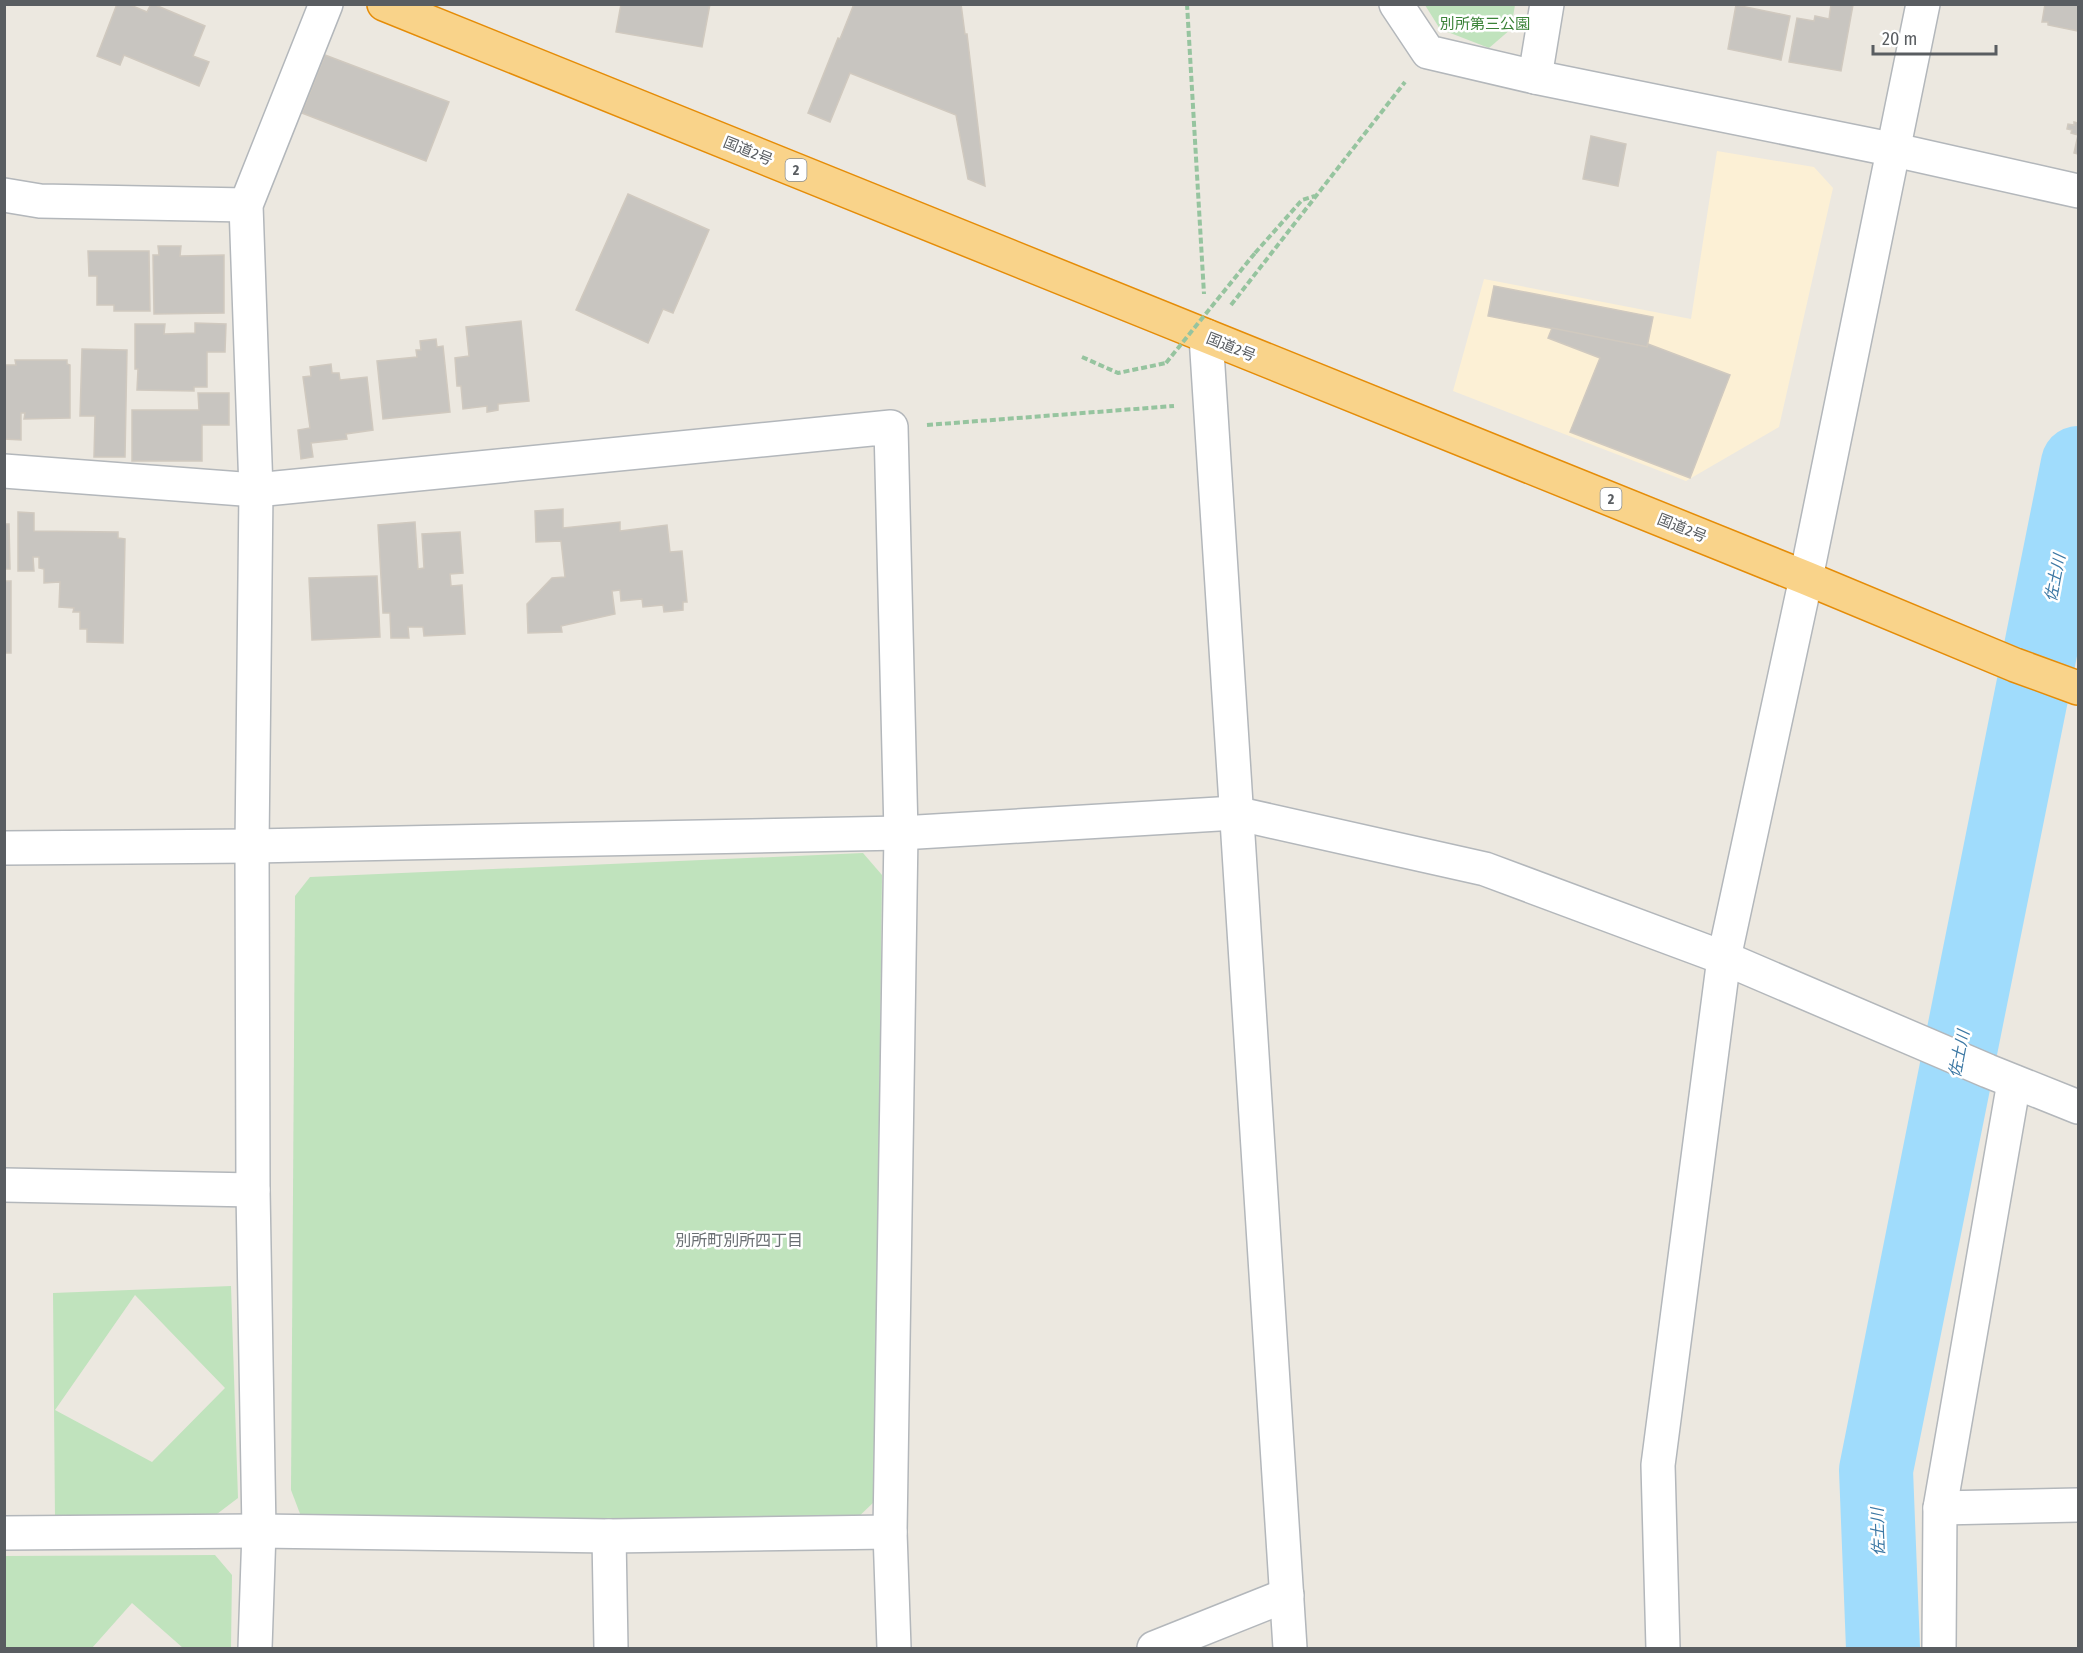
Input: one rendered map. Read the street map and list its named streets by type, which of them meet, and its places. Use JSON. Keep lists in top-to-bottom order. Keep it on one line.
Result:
{"streets":{"highway":["国道2号","2"]},"districts":["別所町別所四丁目"],"water":["佐土川"],"parks":["別所第三公園"],"scale_bar":"20 m"}
